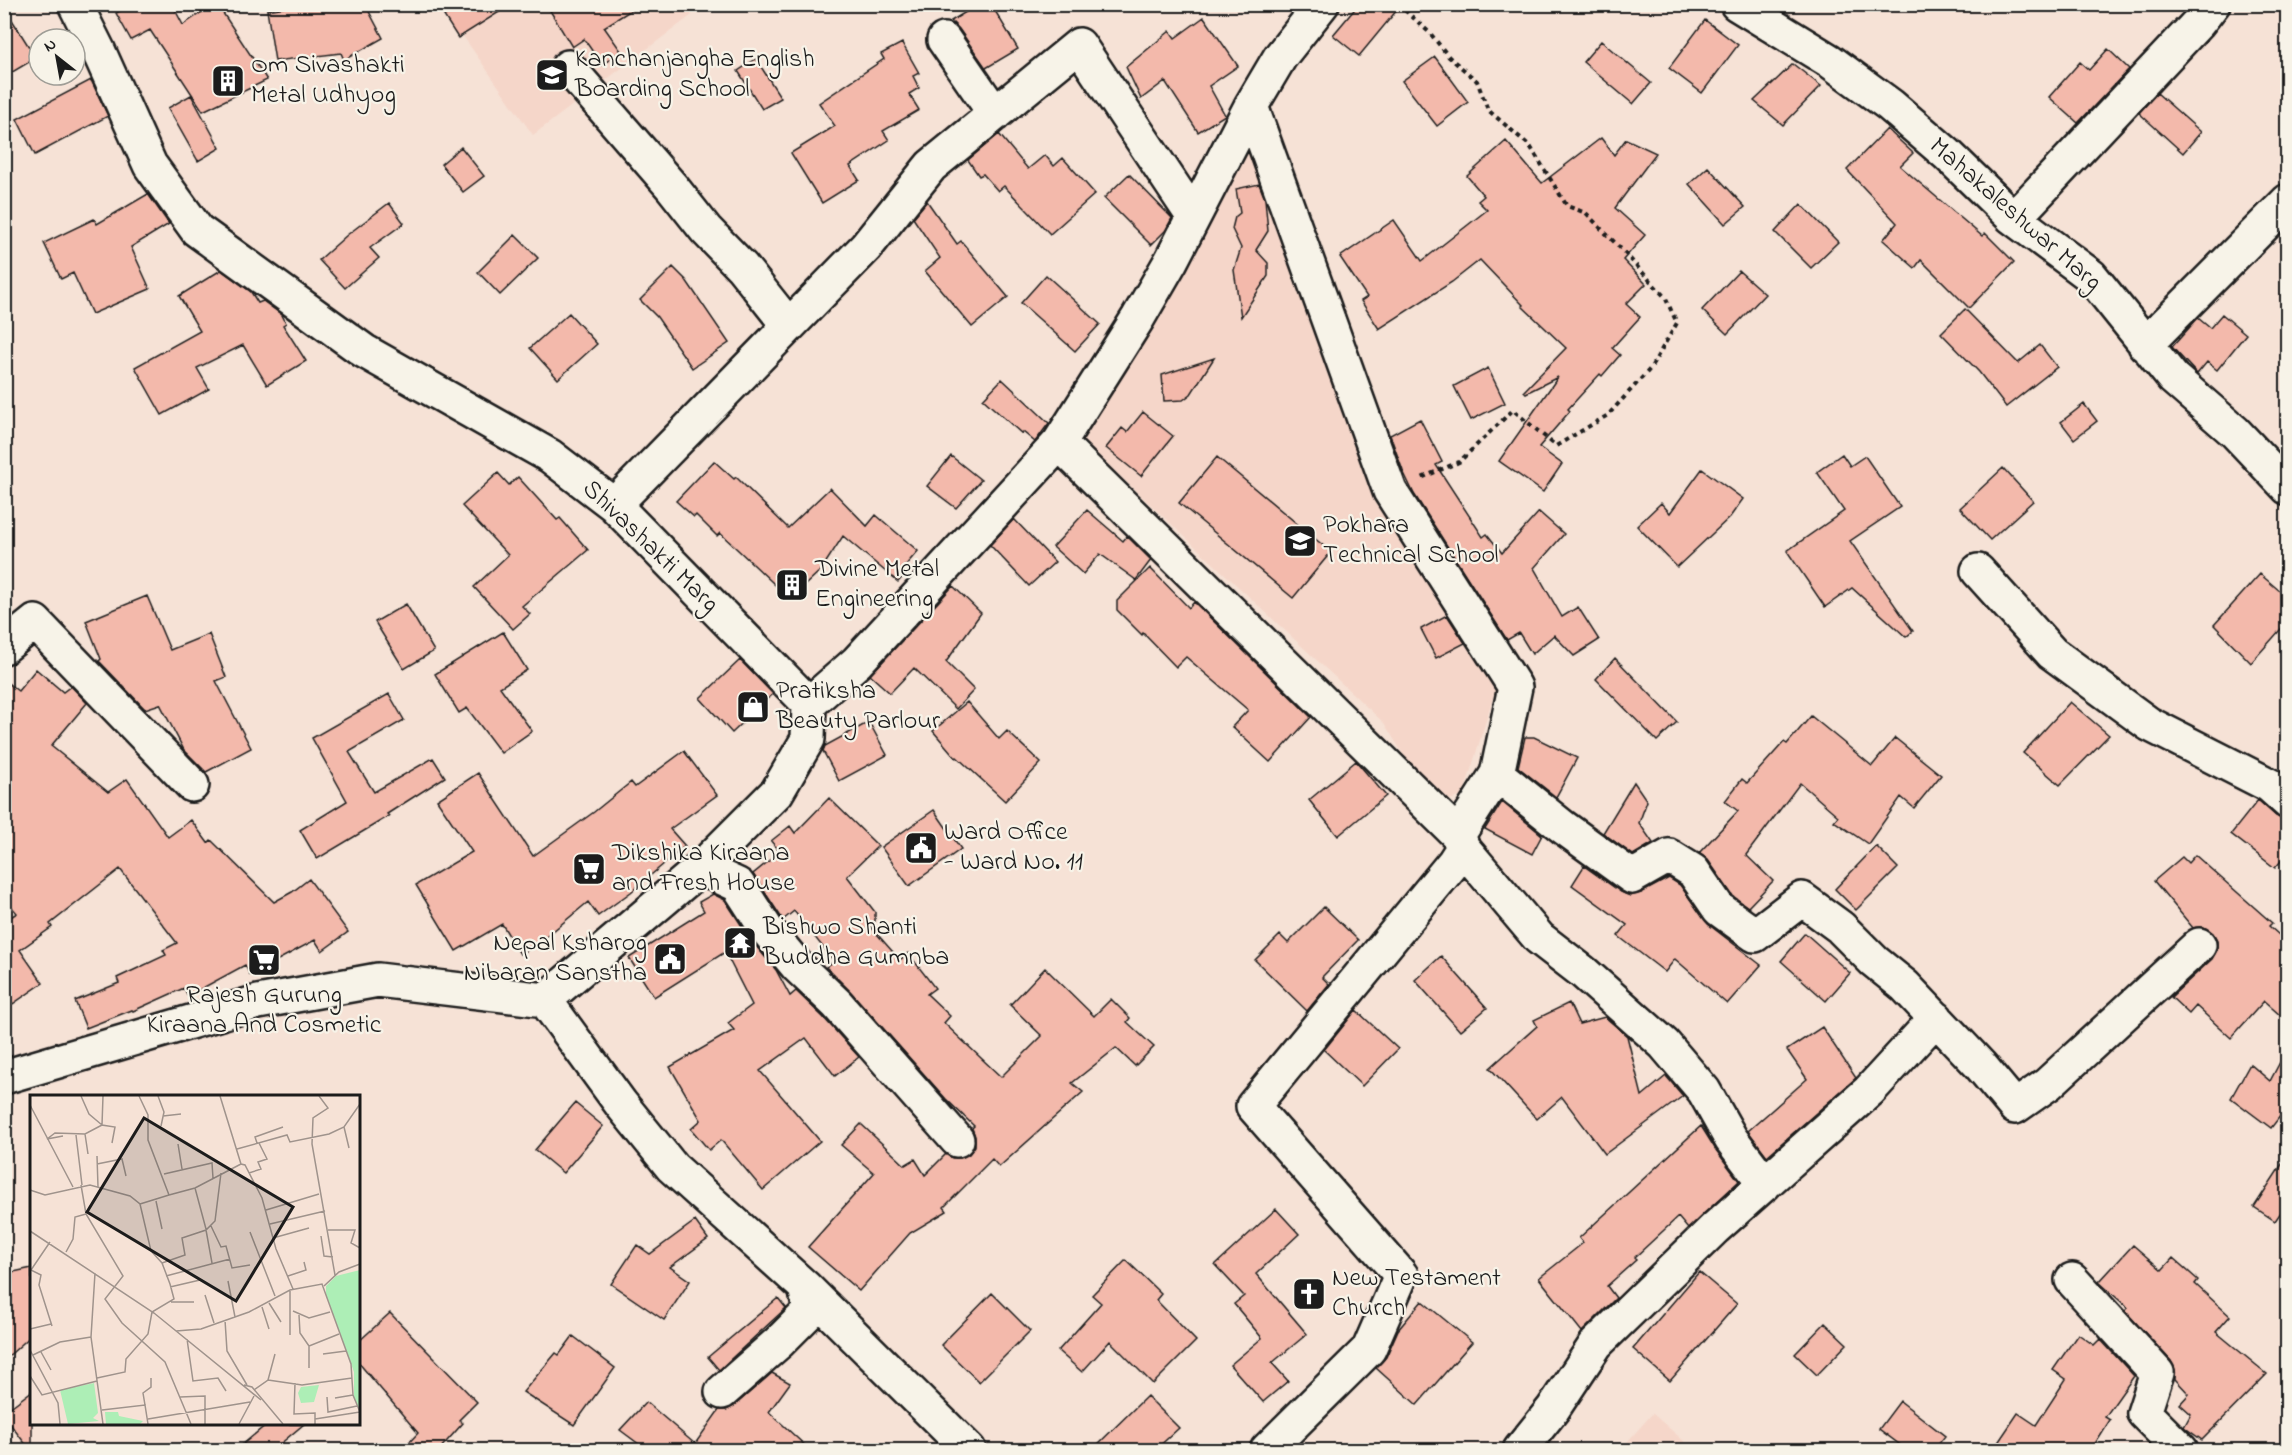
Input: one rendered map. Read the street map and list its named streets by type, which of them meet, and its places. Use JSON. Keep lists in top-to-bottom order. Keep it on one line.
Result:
{"streets":{"street":["Mahakaleshwar Marg","Shivashakti Marg"]},"places":{"school or university":["Kanchanjangha English Boarding School","Pokhara Technical School"],"building":["Om Sivashakti Metal Udhyog","Divine Metal Engineering"],"shop":["Pratiksha Beauty Parlour"],"public building":["Ward Office - Ward No. 11","Nepal Ksharog Nibaran Sanstha"],"supermarket":["Dikshika Kiraana and Fresh House","Rajesh Gurung Kiraana And Cosmetic"],"temple":["Bishwo Shanti Buddha Gumnba"],"church":["New Testament Church"]},"north":"top left"}
